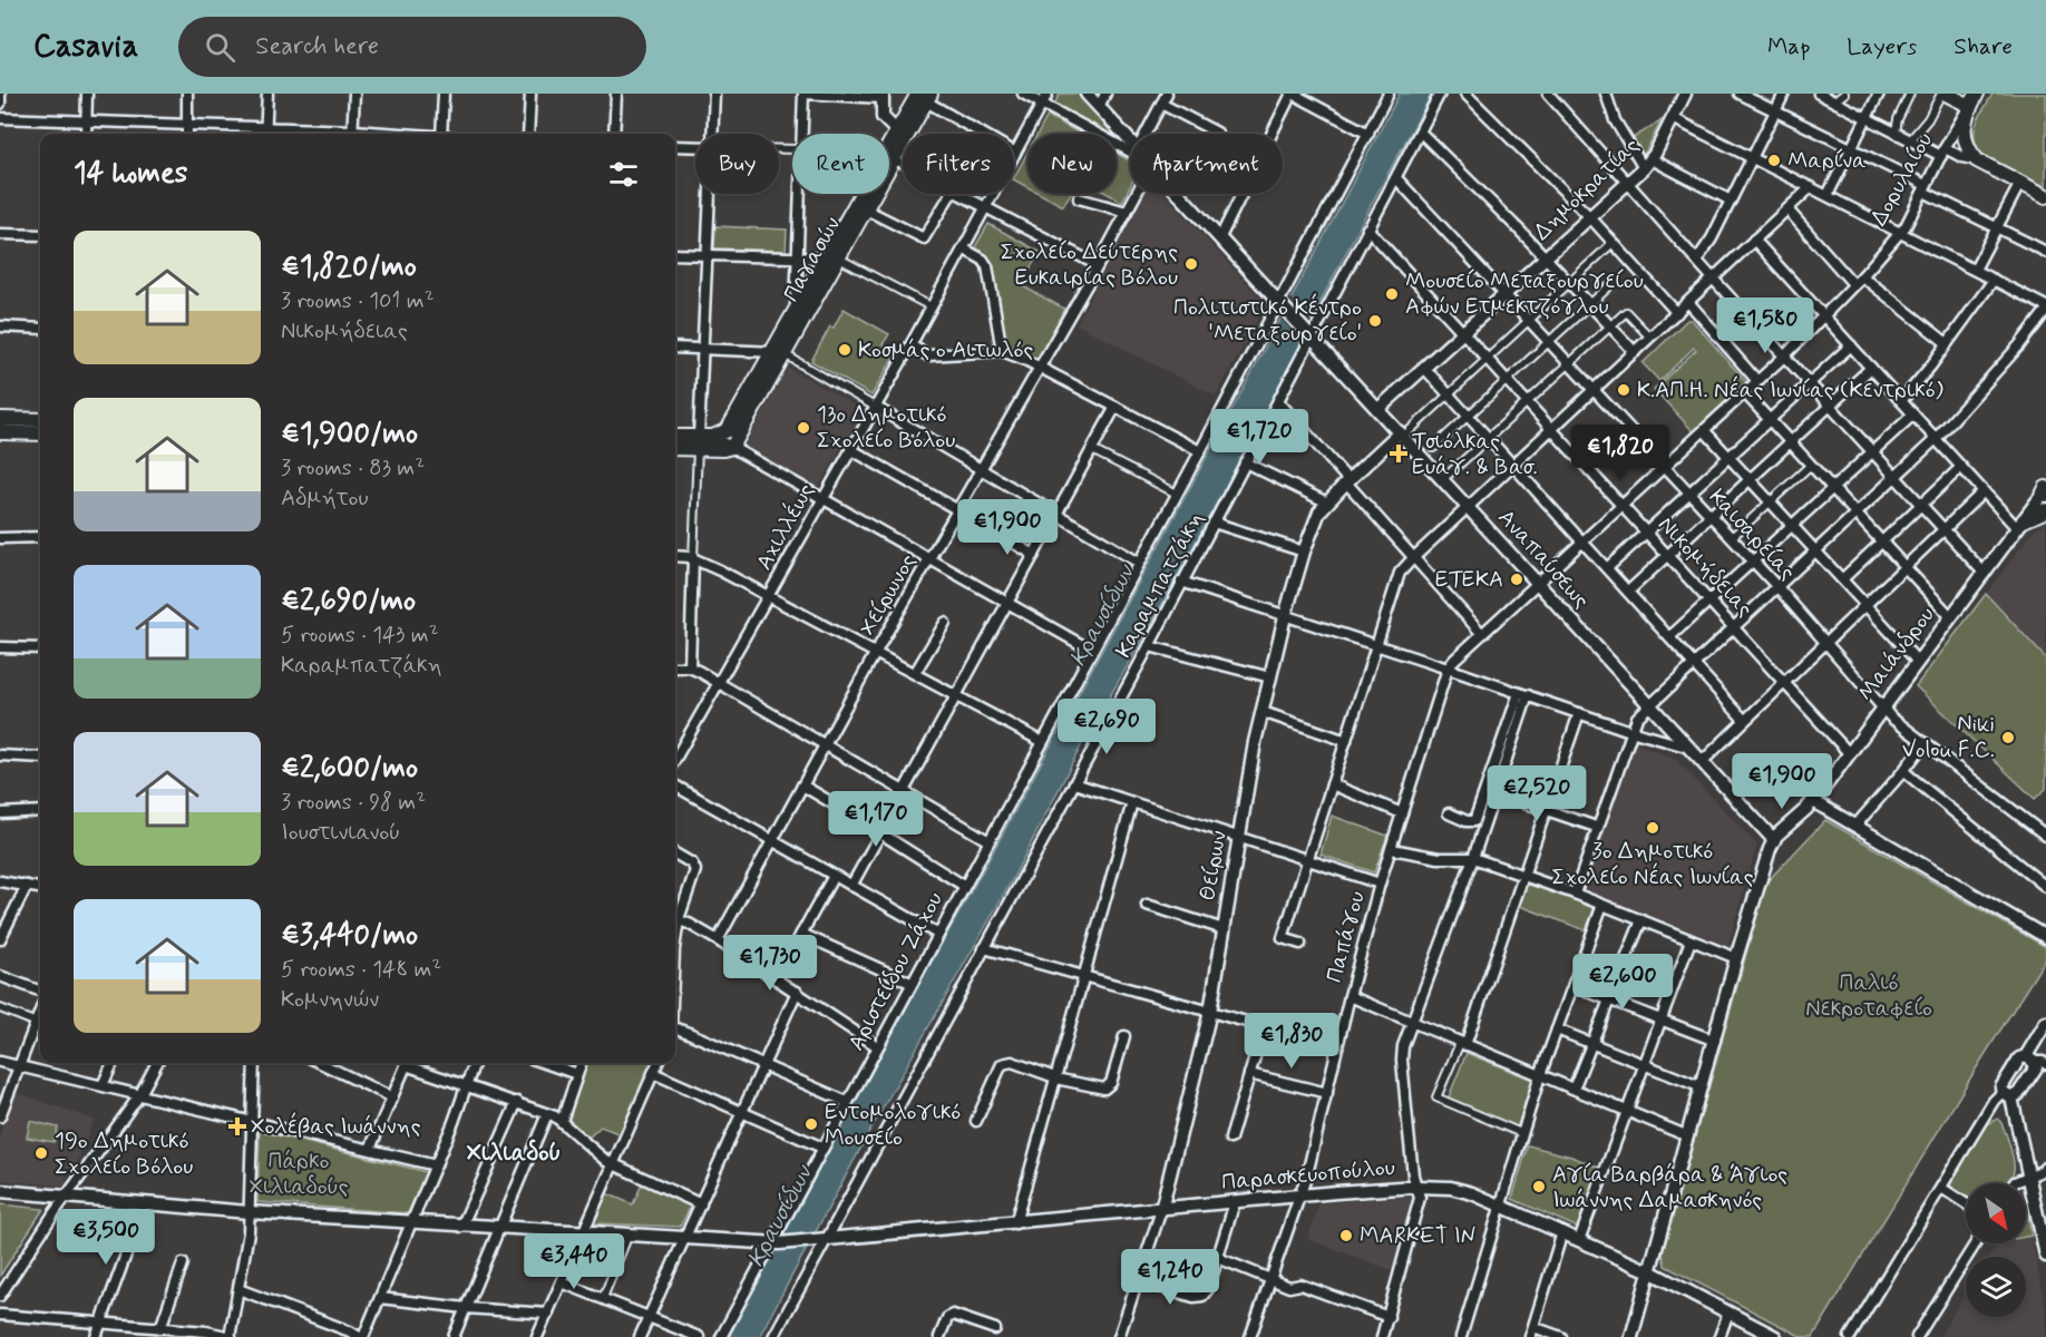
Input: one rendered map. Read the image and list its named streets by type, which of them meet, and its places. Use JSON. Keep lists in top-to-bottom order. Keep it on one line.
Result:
{"streets":{"main road":["Παγασών"],"street":["Δορυλαίου","Δημοκρατίας","Αχιλλέως","Καισαρείας","Αναπαύσεως","Νικομήδειας","Καραμπατζάκη","Χείρωνος","Μαιάνδρου","Θείρων","Παπάγου","Αριστείδου Ζάχου","Παρασκευοπούλου"]},"crossings":[["Δορυλαίου","Καισαρείας"],["Δορυλαίου","Αναπαύσεως"],["Δορυλαίου","Νικομήδειας"],["Δορυλαίου","Παπάγου"],["Δημοκρατίας","Καισαρείας"],["Δημοκρατίας","Αναπαύσεως"],["Δημοκρατίας","Νικομήδειας"],["Καισαρείας","Καραμπατζάκη"],["Καισαρείας","Μαιάνδρου"],["Αναπαύσεως","Καραμπατζάκη"],["Αναπαύσεως","Μαιάνδρου"],["Αναπαύσεως","Θείρων"],["Αναπαύσεως","Παπάγου"],["Αναπαύσεως","Αριστείδου Ζάχου"],["Νικομήδειας","Καραμπατζάκη"],["Νικομήδειας","Μαιάνδρου"],["Καραμπατζάκη","Παρασκευοπούλου"],["Θείρων","Παρασκευοπούλου"],["Παπάγου","Παρασκευοπούλου"],["Αριστείδου Ζάχου","Παρασκευοπούλου"]],"districts":["Χιλιαδού"],"water":["Κραυσίδων"],"parks":["Παλιό Νεκροταφείο","Πάρκο Χιλιαδούς"],"places":{"other":["Μαρίνα","Σχολείο Δεύτερης Ευκαιρίας Βόλου","Μουσείο Μεταξουργείου Αφών Ετμεκτζόγλου","Πολιτιστικό Κέντρο 'Μεταξουργείο'","Κοσμάς ο Αιτωλός","Κ.ΑΠ.Η. Νέας Ιωνίας (Κεντρικό)","13o Δημοτικό Σχολείο Βόλου","ΕΤΕΚΑ","Niki Volou F.C.","3ο Δημοτικό Σχολείο Νέας Ιωνίας","Εντομολογικό Mουσείο","19ο Δημοτικό Σχολείο Βόλου","Αγία Βαρβάρα & Άγιος Ιωάννης Δαμασκηνός","MARKET IN"],"health":["Τσιόλκας Ευάγ. & Βασ.","Χολέβας Ιωάννης"]},"north":"bottom right","page":{"header":"Casavia","search":"Search here","nav":["Map","Layers","Share"],"chip":["Buy","Rent","Filters","New","Apartment"],"heading":"14 homes","list":[{"name":"€1,820/mo","note":"3 rooms · 101 m² · Νικομήδειας"},{"name":"€1,900/mo","note":"3 rooms · 83 m² · Αδμήτου"},{"name":"€2,690/mo","note":"5 rooms · 143 m² · Καραμπατζάκη"},{"name":"€2,600/mo","note":"3 rooms · 98 m² · Ιουστινιανού"},{"name":"€3,440/mo","note":"5 rooms · 148 m² · Κομνηνών"}],"price":["€1,580","€1,720","€1,820","€1,900","€2,690","€1,900","€2,520","€1,170","€1,730","€2,600","€1,830","€3,500","€3,440","€1,240"]}}
